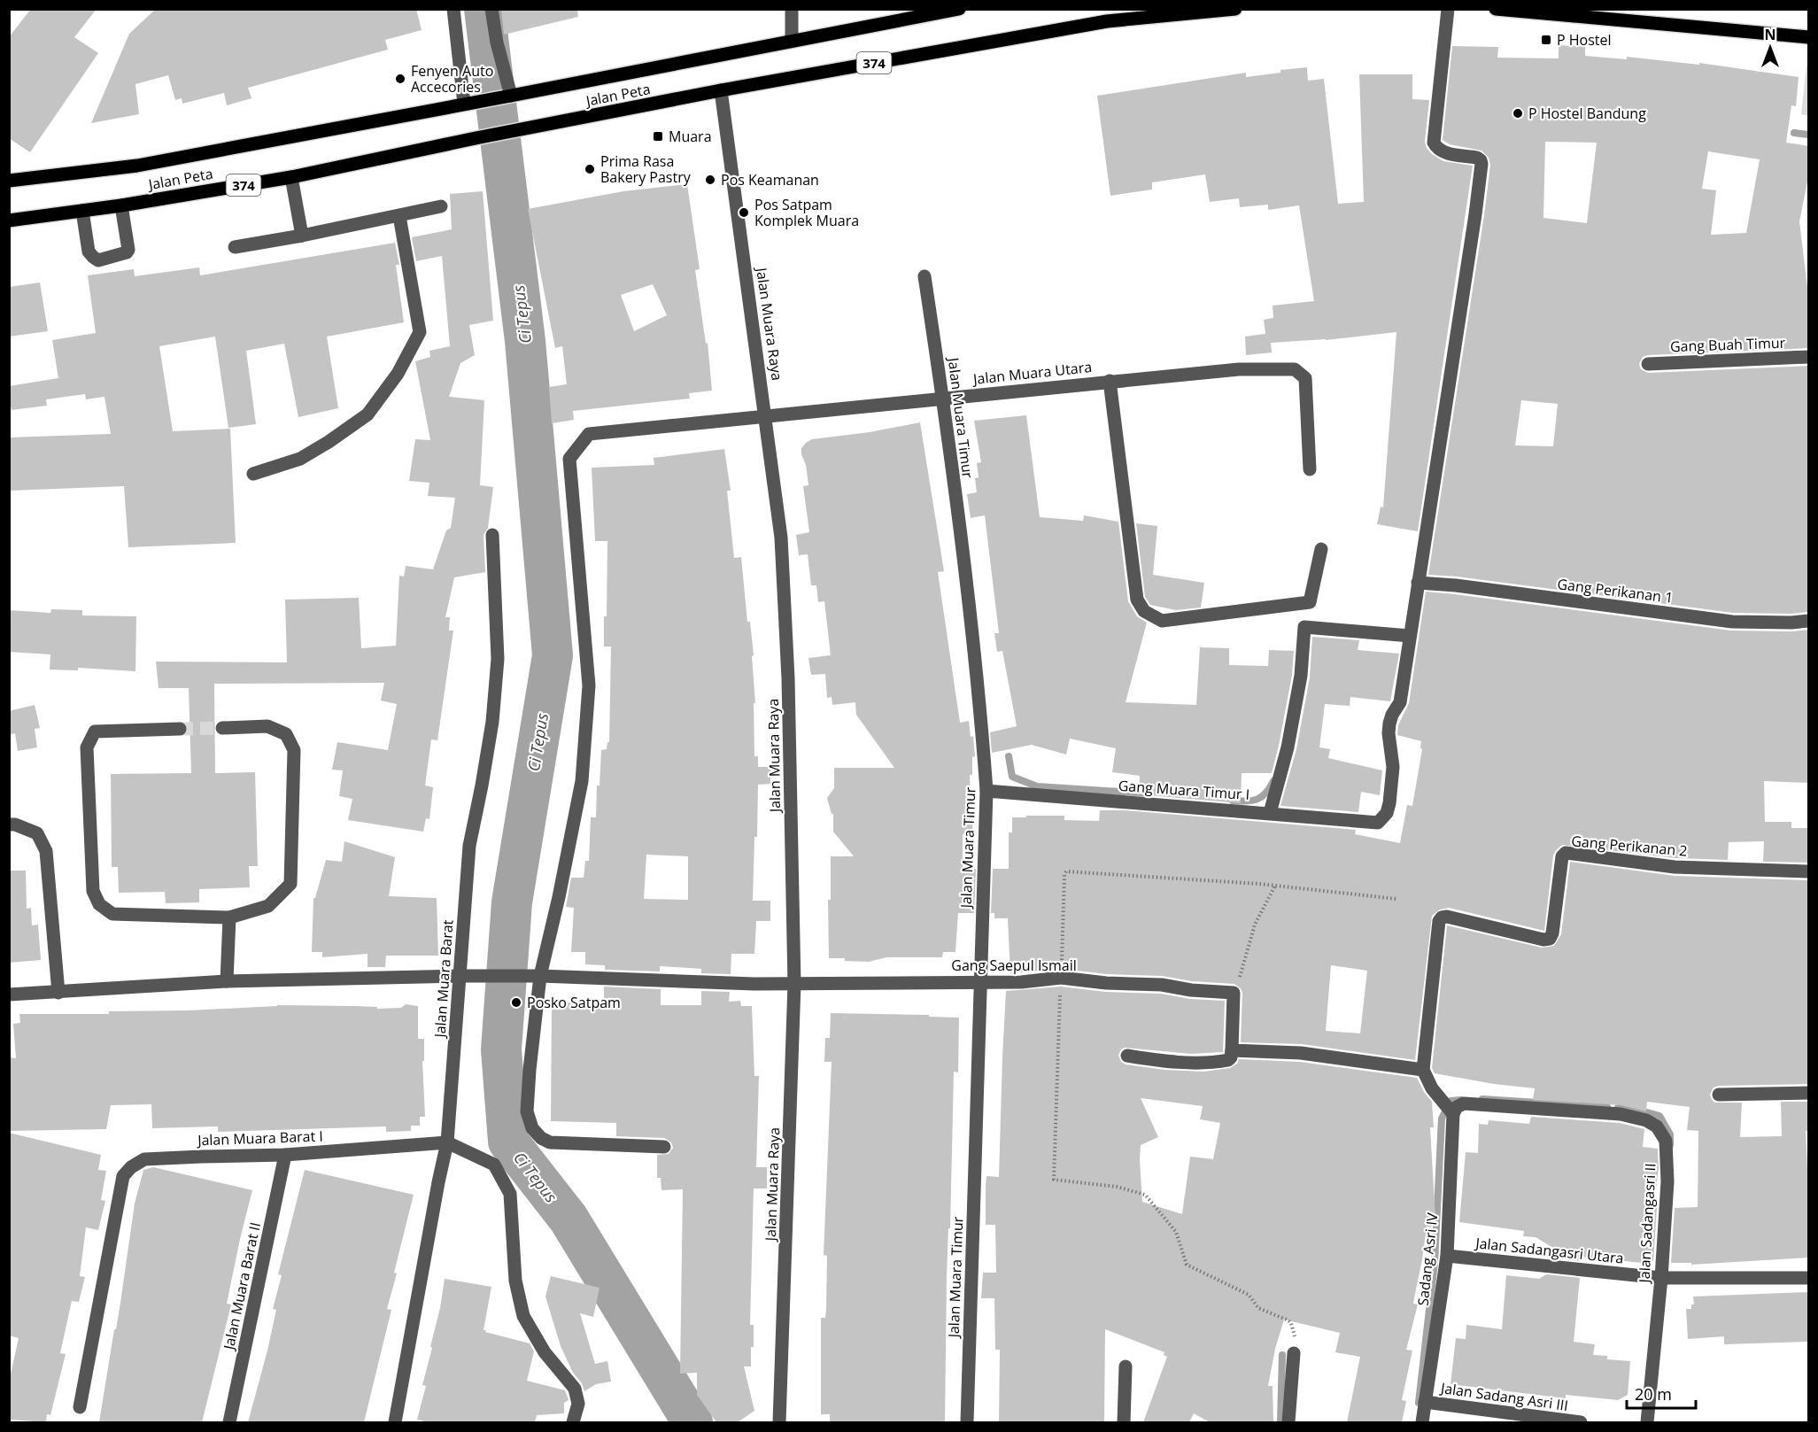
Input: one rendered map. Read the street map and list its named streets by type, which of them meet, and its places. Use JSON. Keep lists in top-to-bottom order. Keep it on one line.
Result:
{"streets":{"main road":["374","Jalan Peta"],"street":["Jalan Muara Raya","Gang Buah Timur","Jalan Muara Utara","Jalan Muara Timur","Gang Perikanan 1","Gang Muara Timur I","Gang Perikanan 2","Gang Saepul Ismail","Jalan Muara Barat","Jalan Muara Barat I","Jalan Sadangasri II","Jalan Sadangasri Utara","Sadang Asri IV","Jalan Muara Barat II","Jalan Sadang Asri III"]},"crossings":[["Jalan Peta","Jalan Muara Raya"],["Jalan Muara Raya","Jalan Muara Utara"],["Jalan Muara Raya","Gang Saepul Ismail"],["Jalan Muara Utara","Jalan Muara Timur"],["Jalan Muara Utara","Gang Saepul Ismail"],["Jalan Muara Timur","Gang Muara Timur I"],["Jalan Muara Timur","Gang Saepul Ismail"],["Gang Saepul Ismail","Jalan Muara Barat"],["Jalan Muara Barat","Jalan Muara Barat I"],["Jalan Muara Barat I","Jalan Muara Barat II"],["Jalan Sadangasri II","Jalan Sadangasri Utara"],["Jalan Sadangasri II","Sadang Asri IV"],["Jalan Sadangasri Utara","Sadang Asri IV"],["Sadang Asri IV","Jalan Sadang Asri III"]],"water":["Ci Tepus"],"places":{"transit":["P Hostel","Muara"],"other":["Fenyen Auto Accecories","P Hostel Bandung","Prima Rasa Bakery Pastry","Pos Keamanan","Pos Satpam Komplek Muara","Posko Satpam"]},"scale_bar":"20 m","north":"top"}
